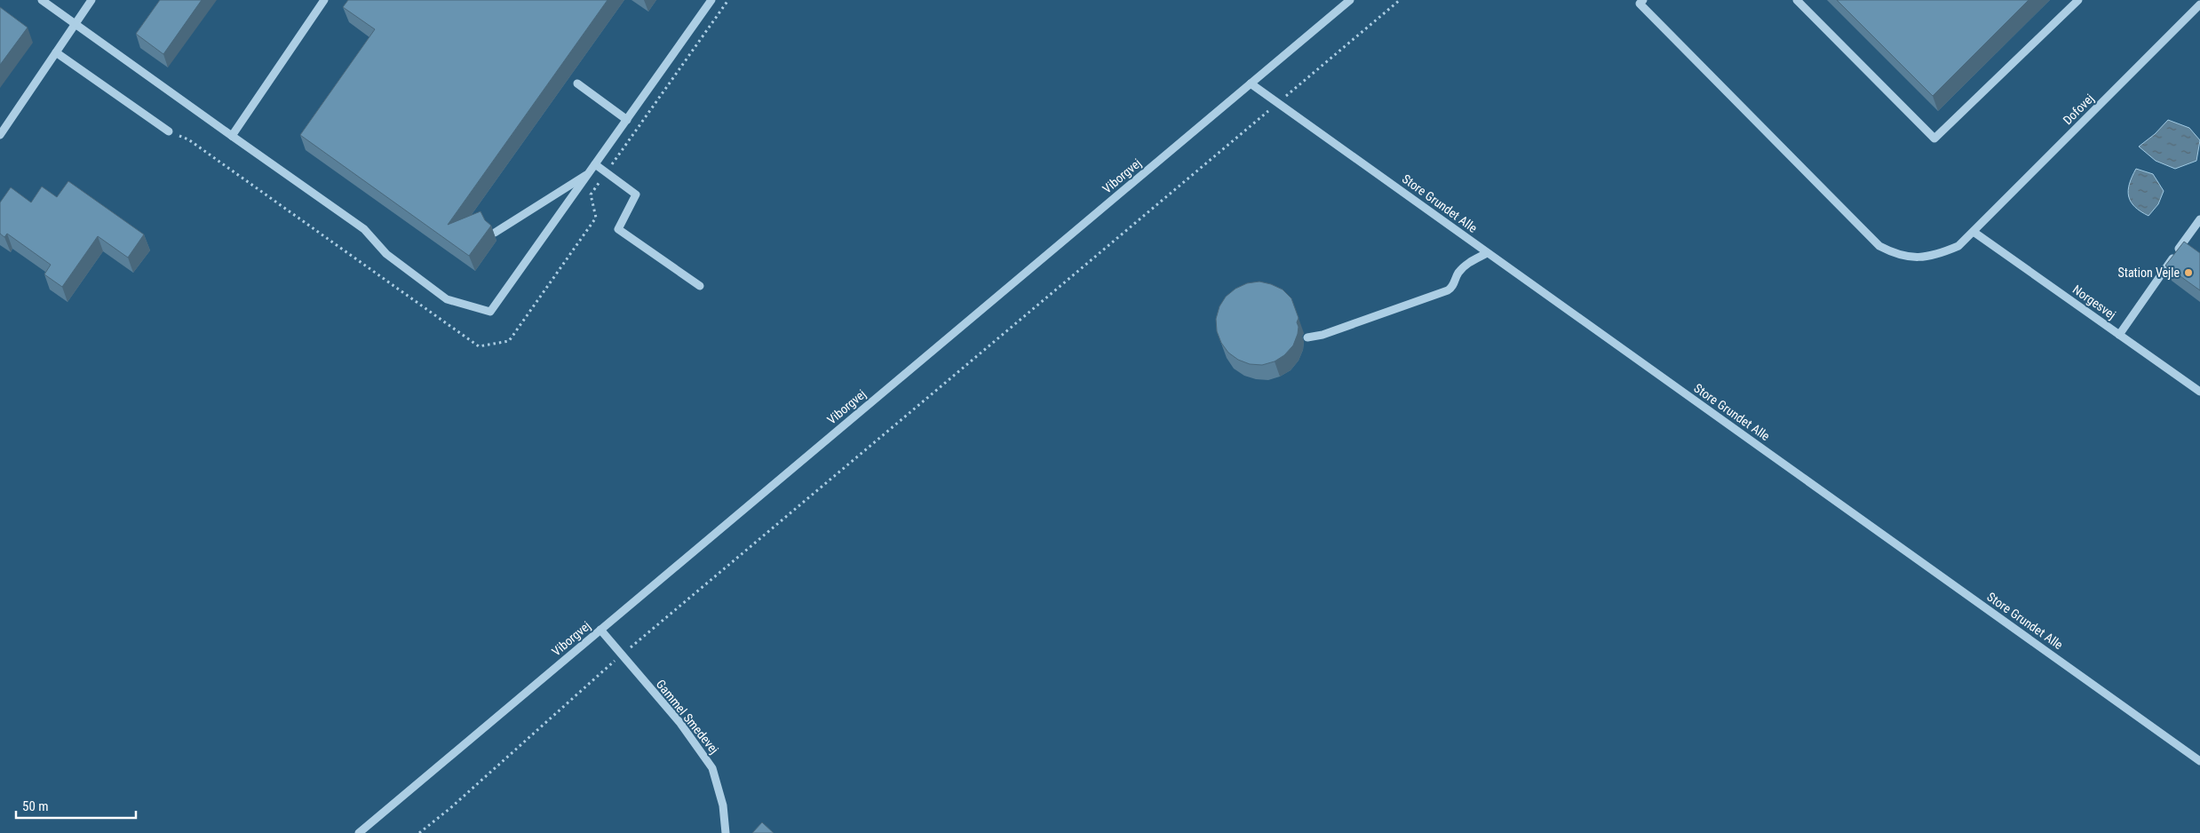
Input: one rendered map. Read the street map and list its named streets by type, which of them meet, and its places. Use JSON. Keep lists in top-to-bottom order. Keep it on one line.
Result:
{"streets":{"street":["Dofovej","Viborgvej","Store Grundet Alle","Norgesvej","Gammel Smedevej"]},"crossings":[["Dofovej","Norgesvej"],["Viborgvej","Store Grundet Alle"],["Viborgvej","Gammel Smedevej"]],"places":["Station Vejle"],"scale_bar":"50 m"}
